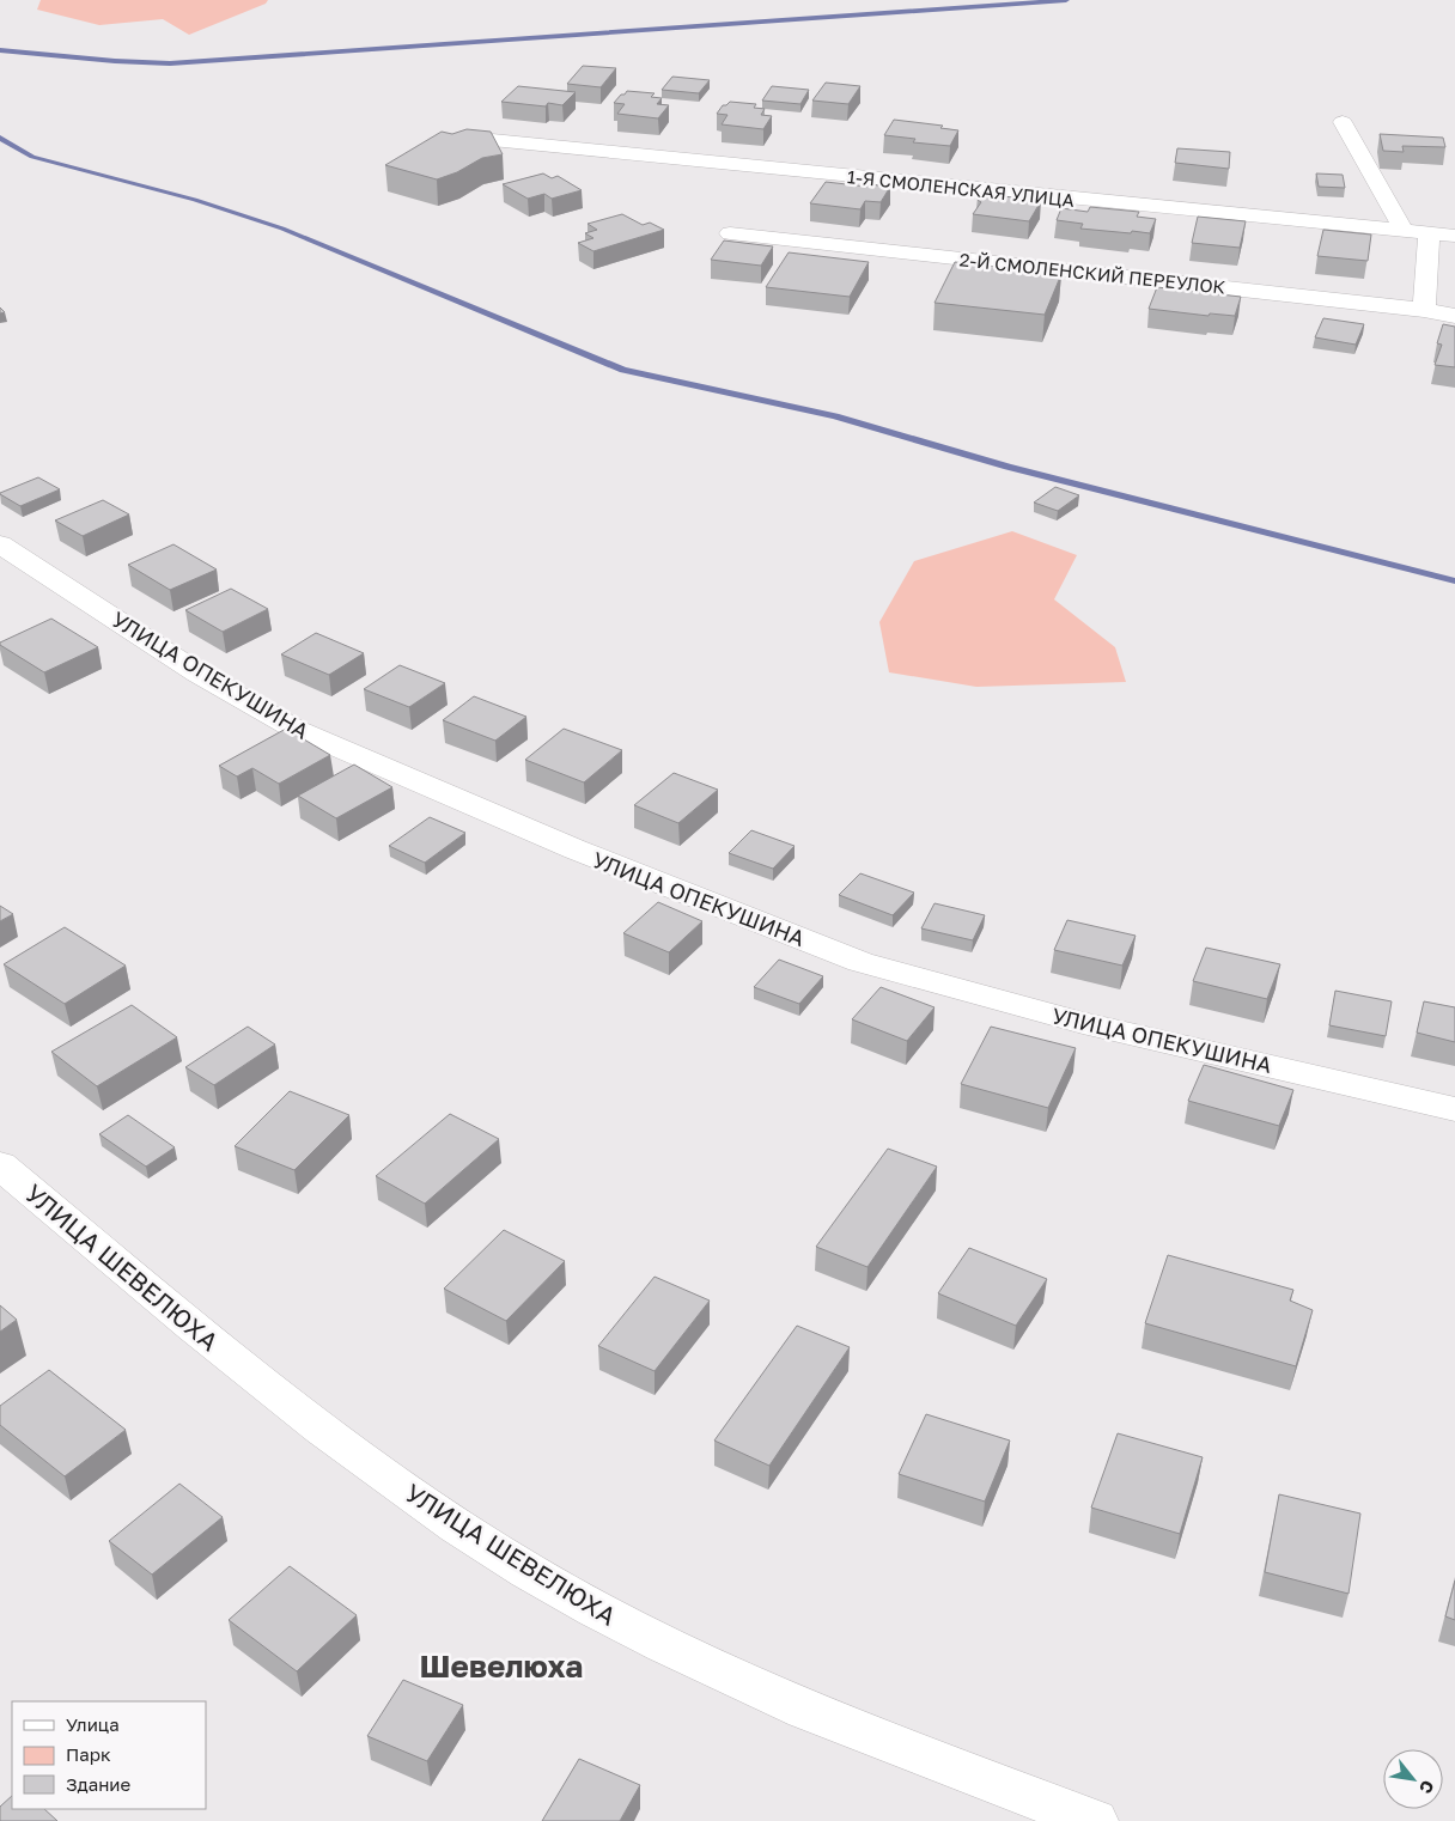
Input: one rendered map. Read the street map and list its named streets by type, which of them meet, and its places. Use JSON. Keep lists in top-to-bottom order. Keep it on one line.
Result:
{"streets":{"street":["1-Я СМОЛЕНСКАЯ УЛИЦА","2-Й СМОЛЕНСКИЙ ПЕРЕУЛОК","УЛИЦА ОПЕКУШИНА","УЛИЦА ШЕВЕЛЮХА"]},"districts":["Шевелюха"],"legend":["Улица","Парк","Здание"],"north":"bottom right"}
